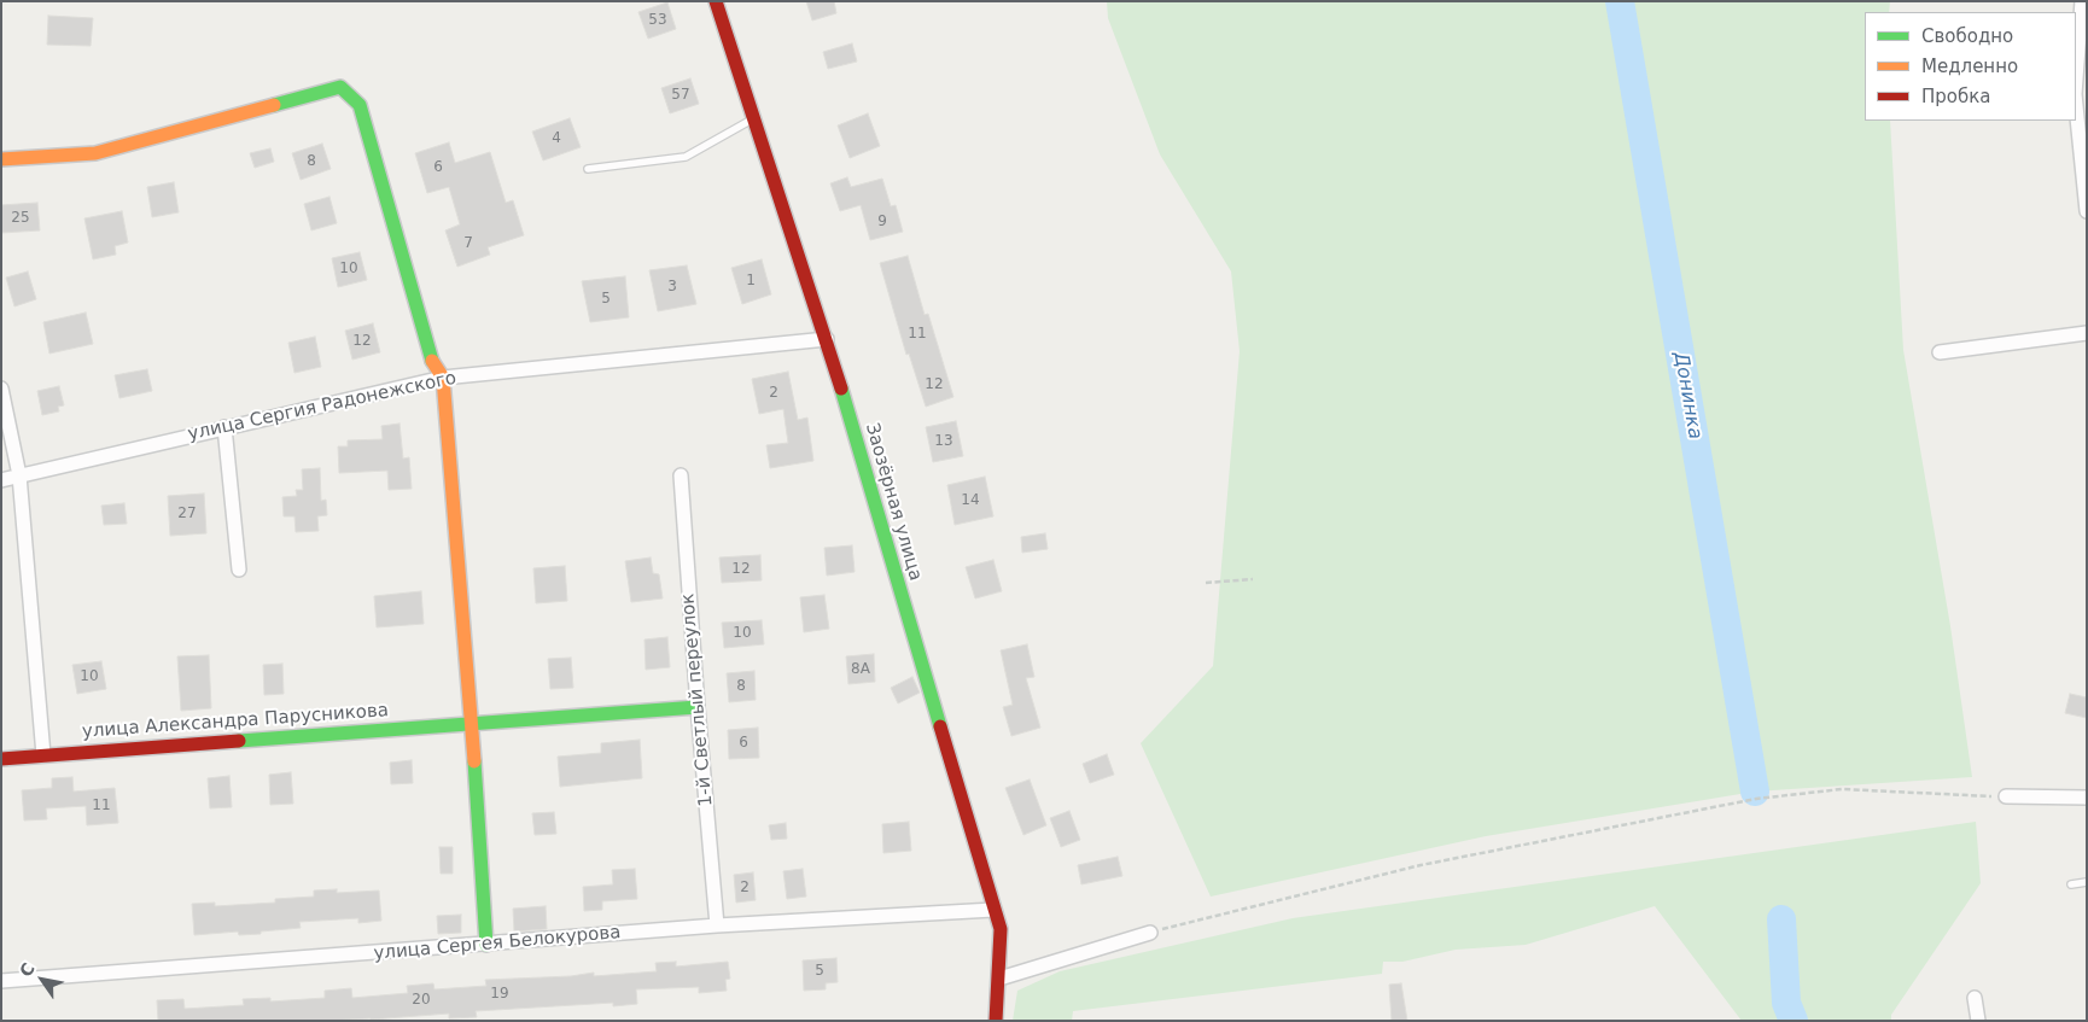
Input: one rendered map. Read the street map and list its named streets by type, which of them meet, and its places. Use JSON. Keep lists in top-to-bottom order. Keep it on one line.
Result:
{"streets":{"street":["улица Сергия Радонежского","Заозёрная улица","1-й Светлый переулок","улица Александра Парусникова","улица Сергея Белокурова"]},"crossings":[["улица Сергия Радонежского","Заозёрная улица"],["Заозёрная улица","улица Сергея Белокурова"],["1-й Светлый переулок","улица Сергея Белокурова"]],"water":["Донинка"],"house_numbers":["53","57","4","8","6","25","9","7","10","1","3","5","11","12","12","2","13","14","27","12","10","8А","10","8","6","11","2","5","19","20"],"legend":["Свободно","Медленно","Пробка"],"north":"top left"}
